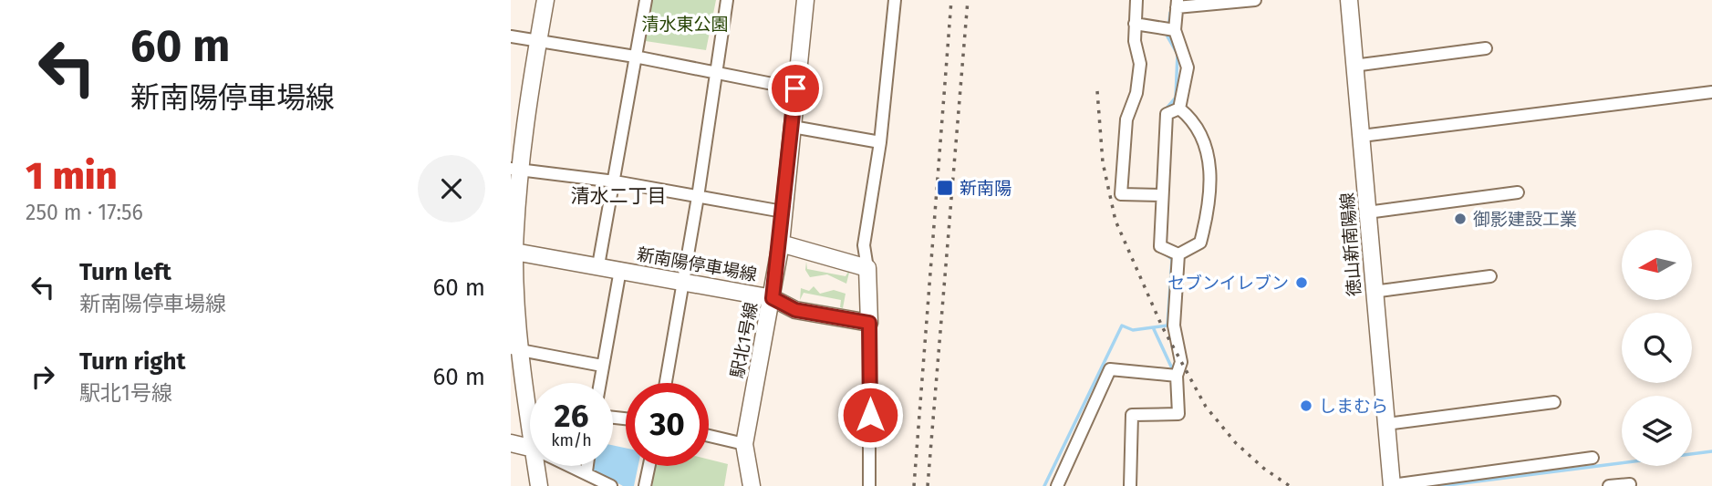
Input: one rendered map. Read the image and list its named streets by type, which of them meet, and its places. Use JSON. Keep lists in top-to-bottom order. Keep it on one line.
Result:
{"streets":{"main road":["徳山新南陽線","新南陽停車場線","駅北1号線"]},"crossings":[["新南陽停車場線","駅北1号線"]],"districts":["清水二丁目"],"parks":["清水東公園"],"places":{"transit":["新南陽"],"other":["御影建設工業","セブンイレブン","しまむら"]},"north":"left","page":{"turn":["60 m","新南陽停車場線"],"heading":["1 min","250 m · 17:56"],"list":[{"name":"Turn left","note":"新南陽停車場線","value":"60 m"},{"name":"Turn right","note":"駅北1号線","value":"60 m"}],"speed":"26 km/h","limit":"30"}}
